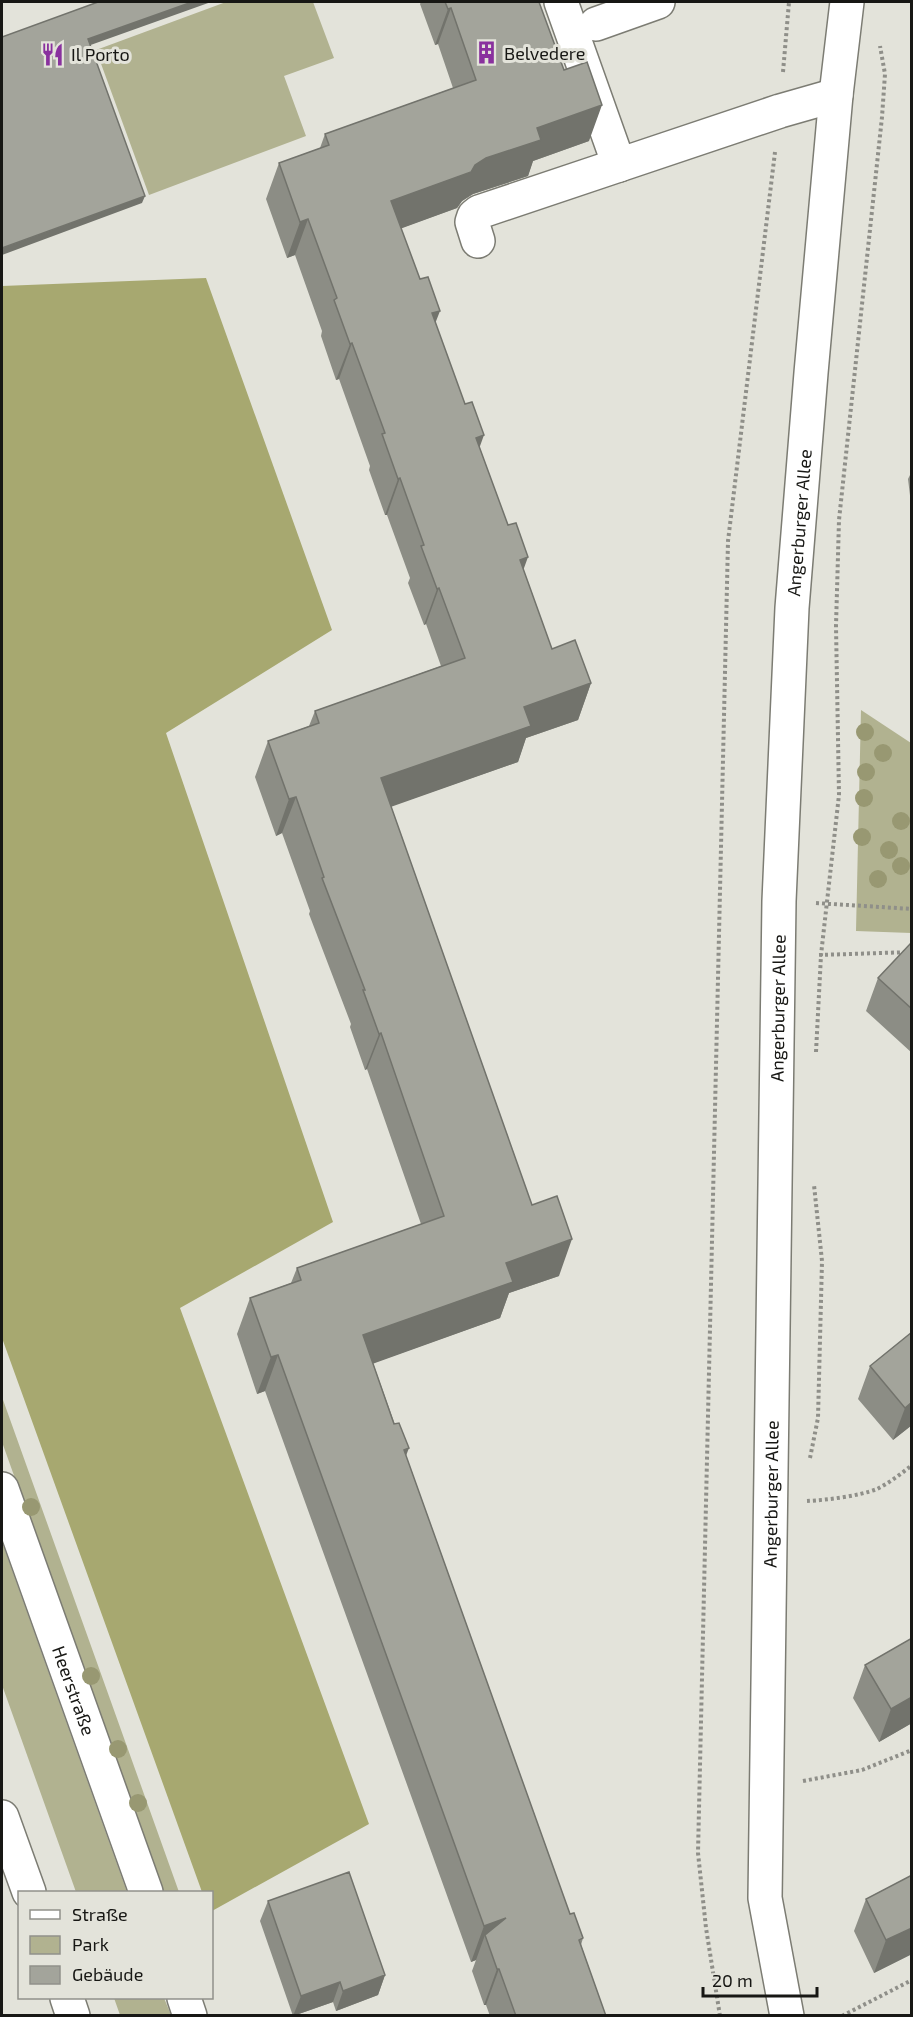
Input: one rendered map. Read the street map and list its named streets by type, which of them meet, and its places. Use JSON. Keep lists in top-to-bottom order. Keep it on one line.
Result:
{"streets":{"street":["Angerburger Allee","Heerstraße"]},"places":{"building":["Belvedere"],"restaurant":["Il Porto"]},"legend":["Straße","Park","Gebäude"],"scale_bar":"20 m"}
